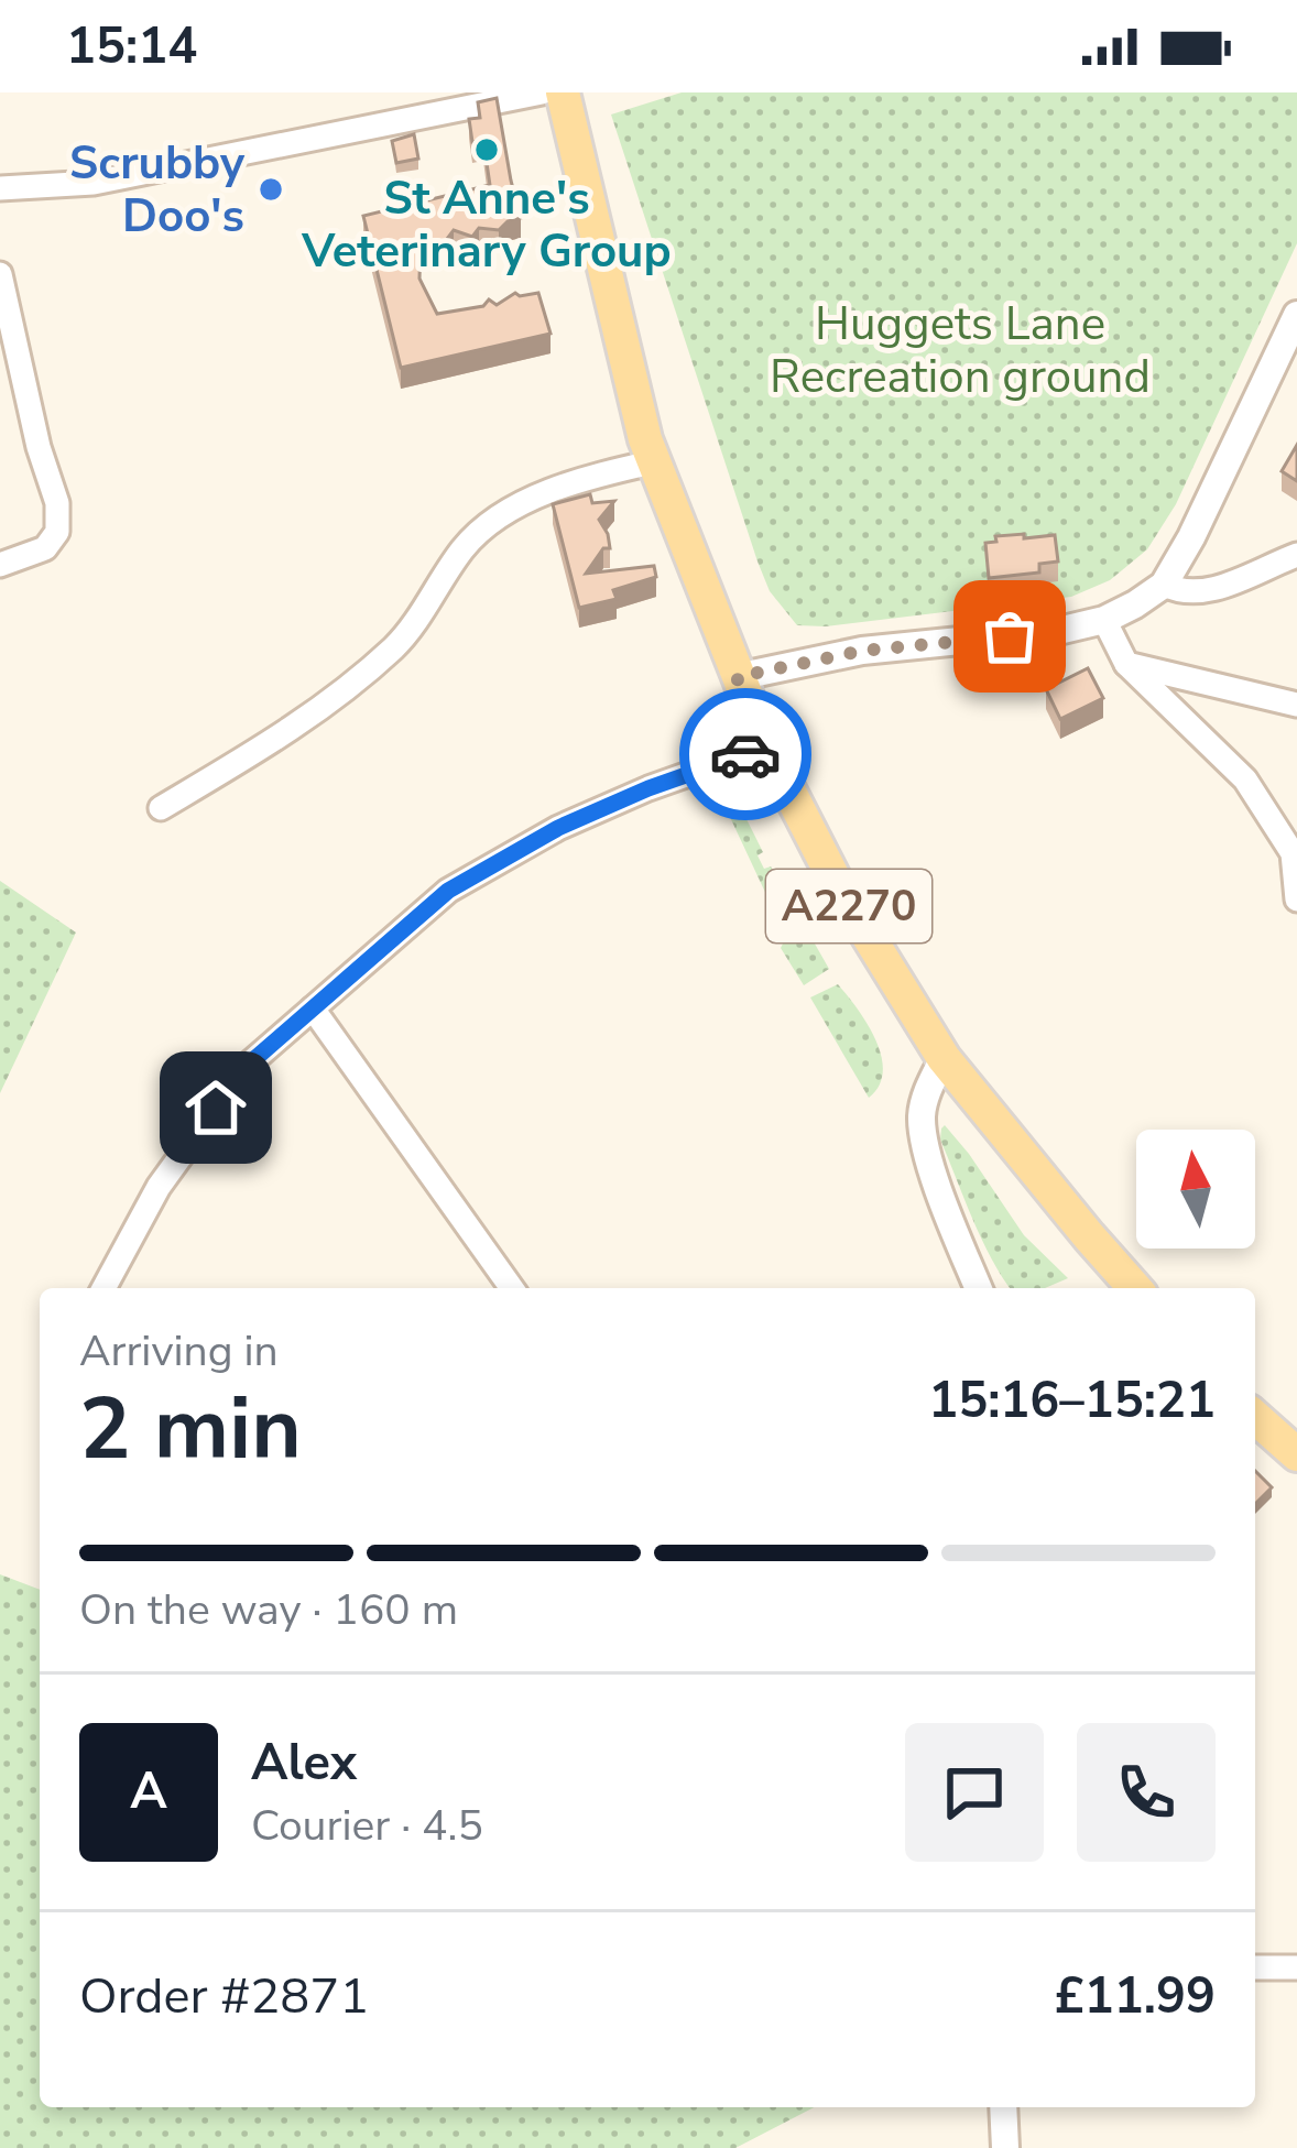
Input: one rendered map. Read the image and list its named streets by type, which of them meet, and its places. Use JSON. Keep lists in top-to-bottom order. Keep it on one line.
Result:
{"streets":{"main road":["A2270"]},"parks":["Huggets Lane Recreation ground"],"places":["St Anne's Veterinary Group","Scrubby Doo's"],"north":"top","page":{"status":"15:14","heading":["2 min","Arriving in","15:16–15:21"],"panel":["Alex","Courier · 4.5","Order #2871","£11.99"],"bar":"On the way · 160 m","round":"A"}}
